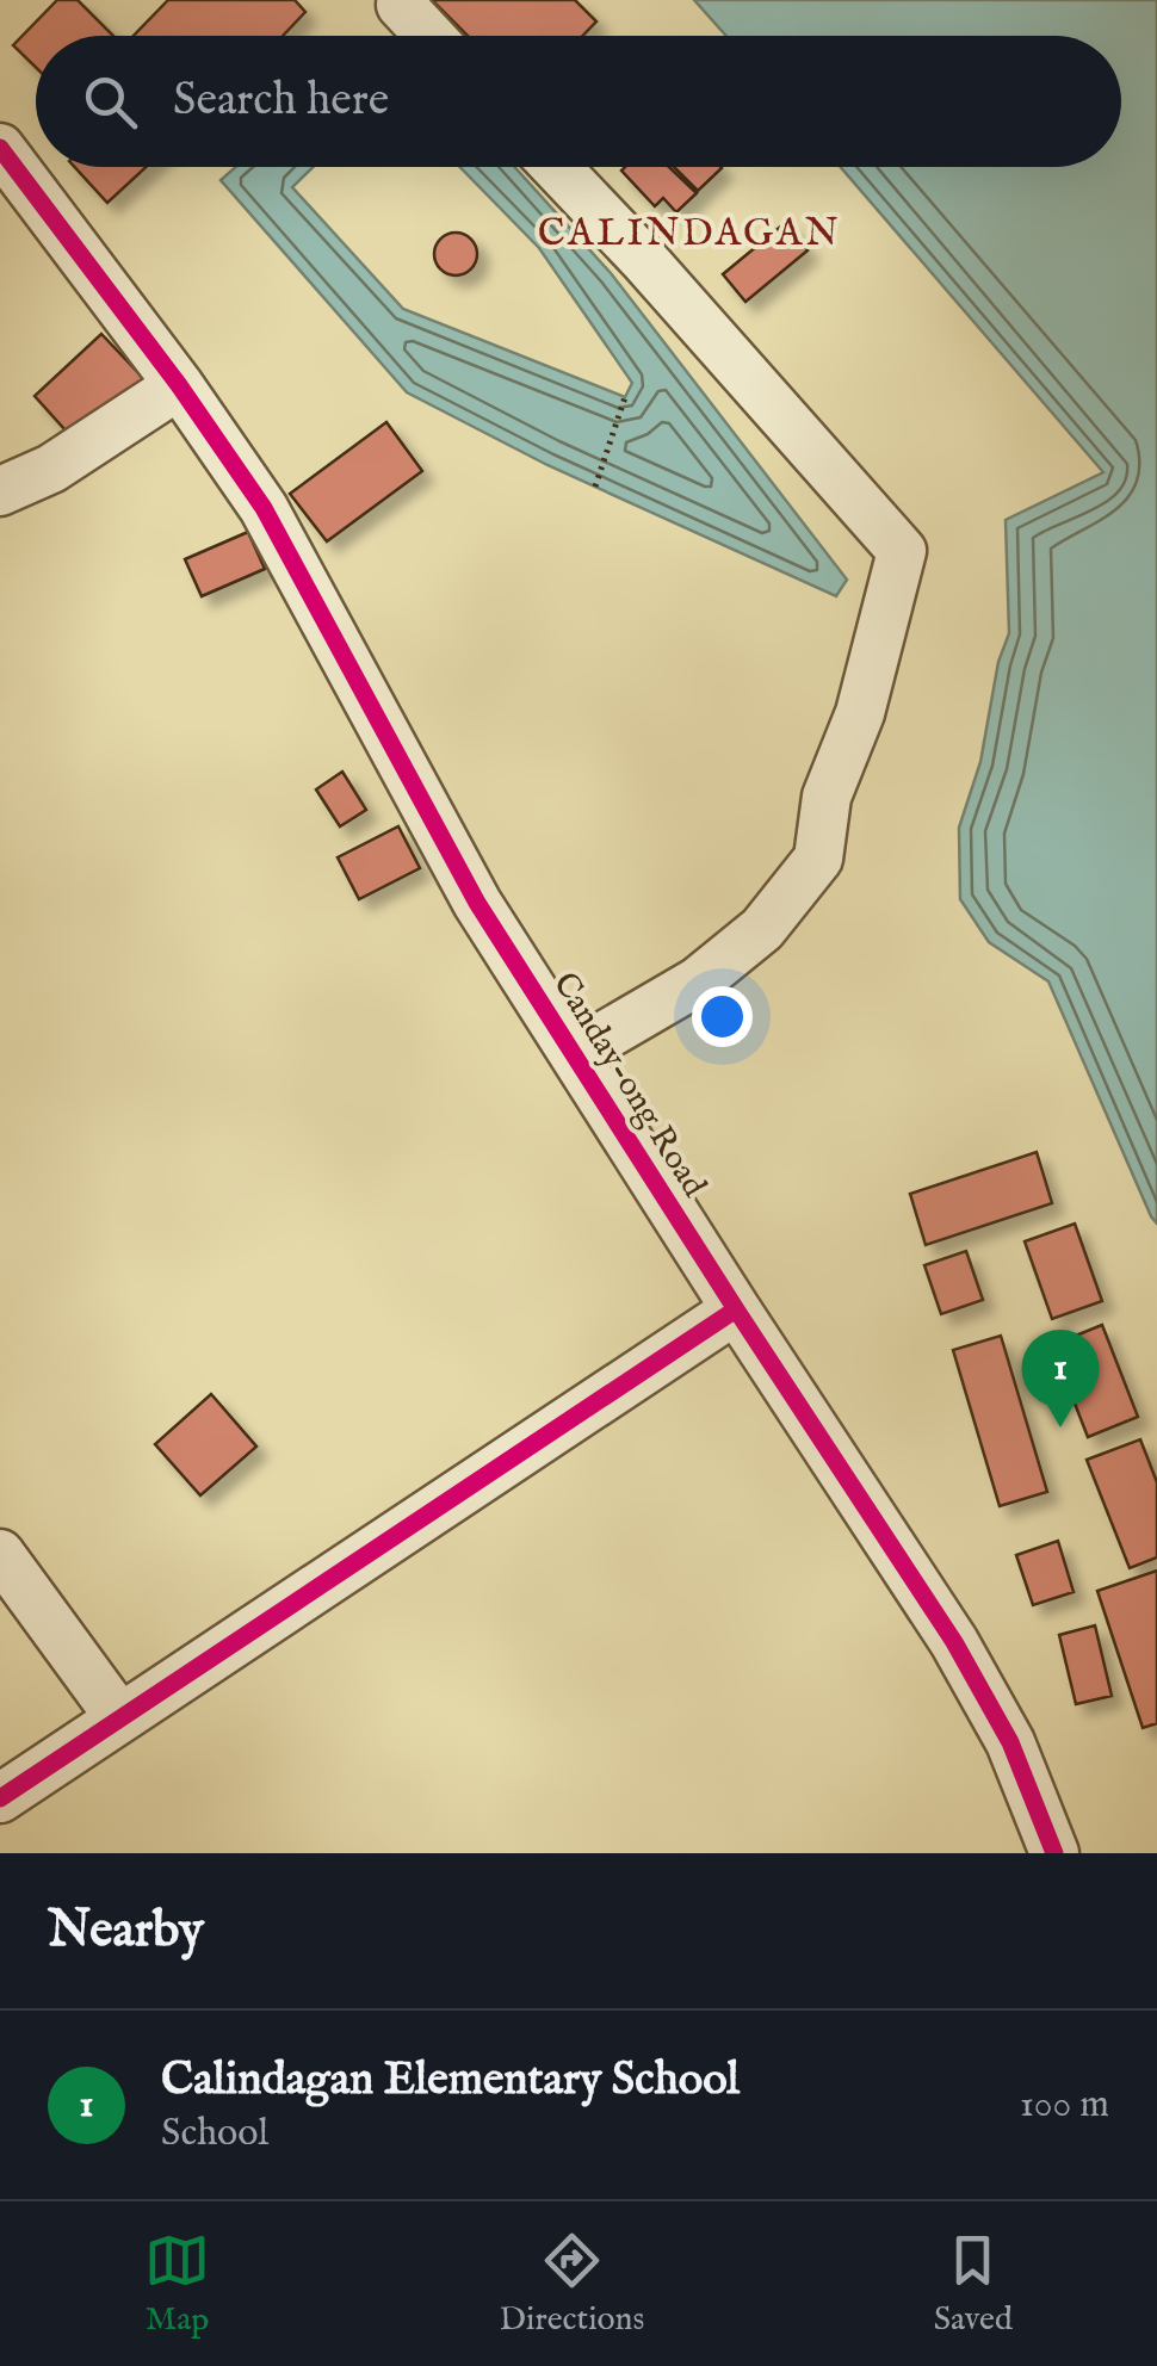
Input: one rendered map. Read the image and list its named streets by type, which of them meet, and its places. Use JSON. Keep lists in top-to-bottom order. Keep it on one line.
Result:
{"streets":{"street":["Canday-ong Road"]},"districts":["CALINDAGAN"],"page":{"search":"Search here","pins":"1","heading":"Nearby","list":[{"mark":"1","name":"Calindagan Elementary School","note":"School","value":"100 m"}],"nav":["Map","Directions","Saved"]}}
